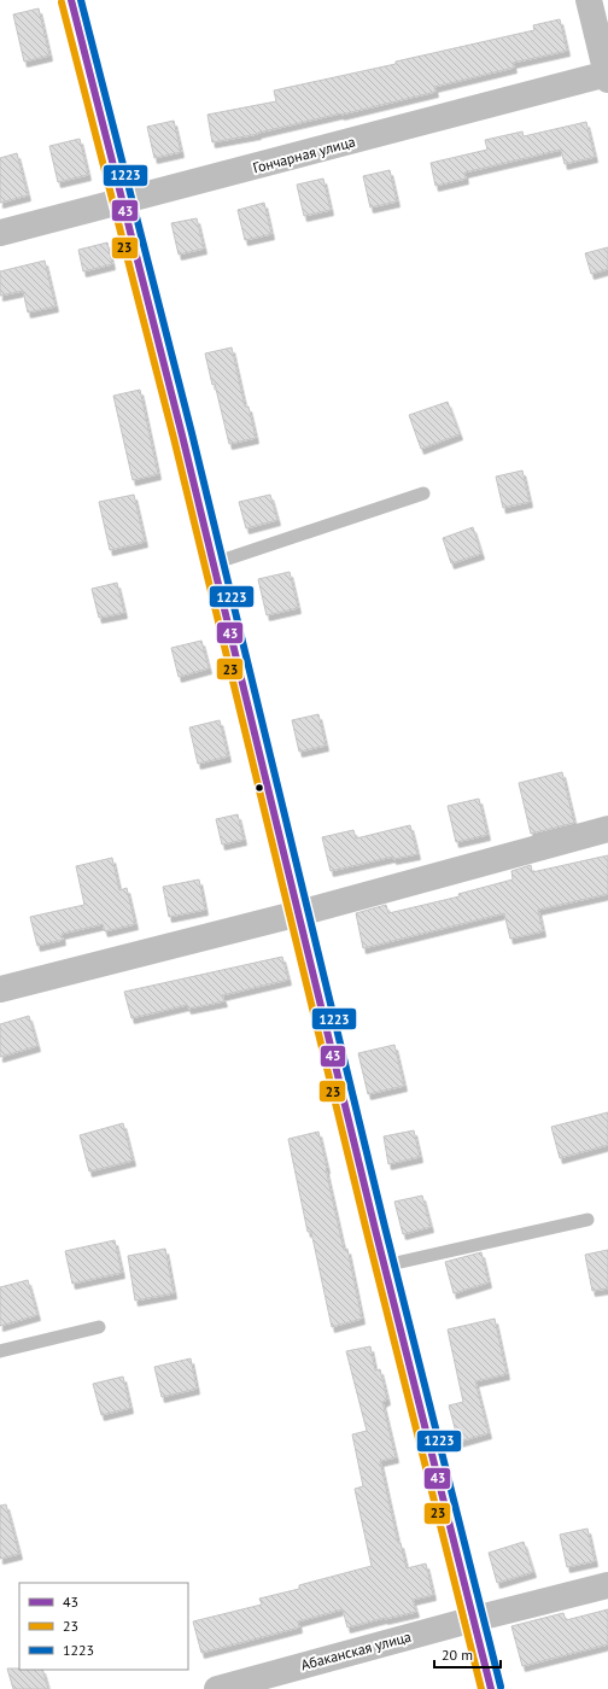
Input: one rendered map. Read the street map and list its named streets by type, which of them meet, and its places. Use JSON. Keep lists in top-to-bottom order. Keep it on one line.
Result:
{"streets":{"street":["Гончарная улица","Абаканская улица"]},"lines":["transit line 43","transit line 1223","transit line 23"],"legend":["43","23","1223"],"scale_bar":"20 m"}
